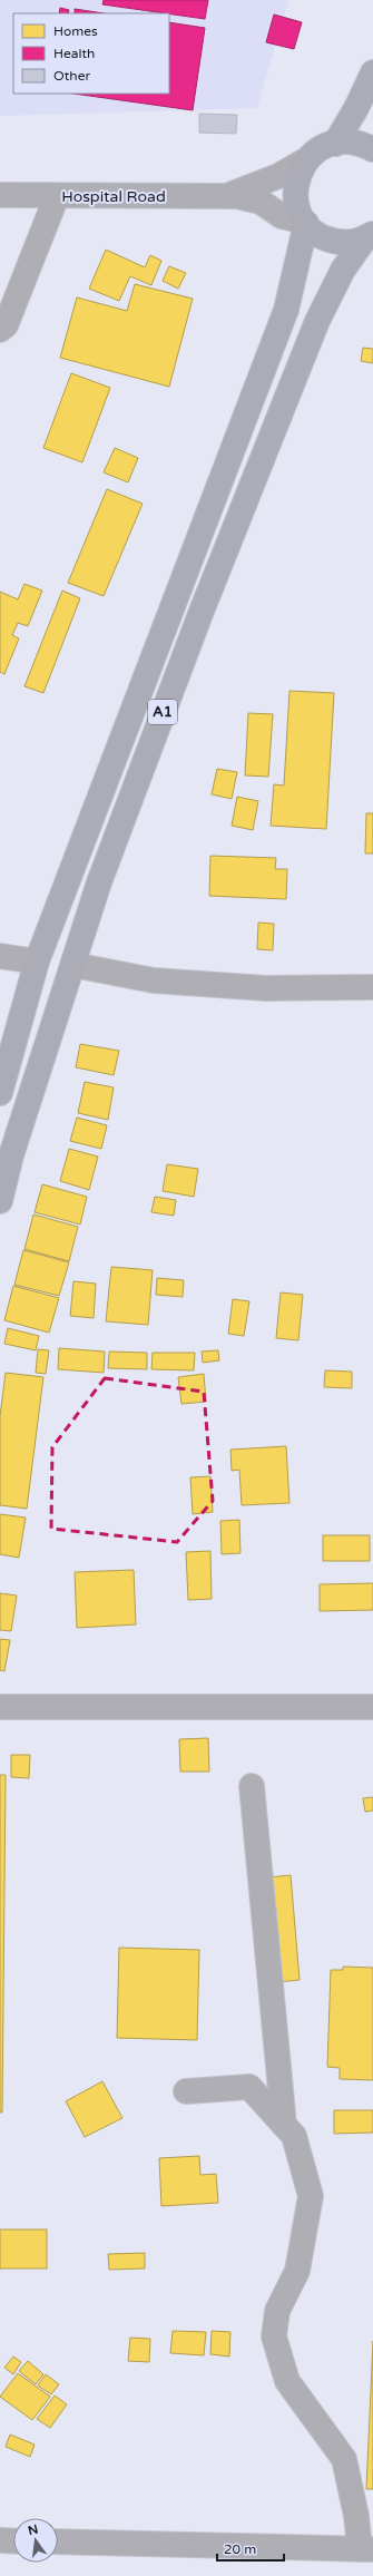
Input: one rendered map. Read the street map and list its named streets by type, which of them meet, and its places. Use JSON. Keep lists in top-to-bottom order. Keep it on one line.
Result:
{"streets":{"highway":["A1"],"street":["Hospital Road"]},"legend":["Homes","Health","Other"],"scale_bar":"20 m","north":"top"}
